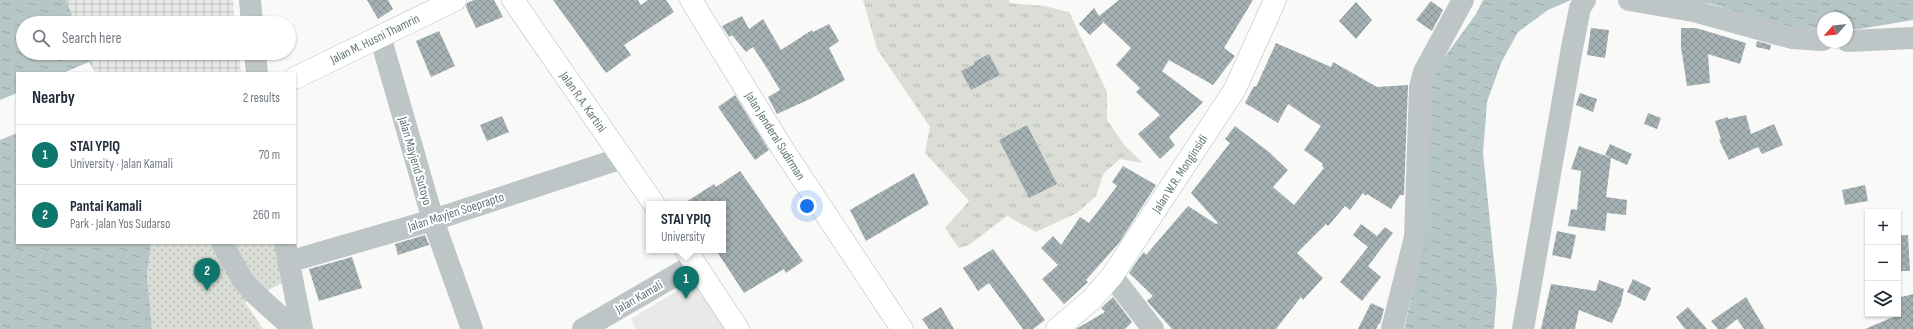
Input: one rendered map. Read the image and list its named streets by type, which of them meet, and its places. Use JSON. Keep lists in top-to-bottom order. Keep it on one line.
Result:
{"streets":{"main road":["Jalan M. Husni Thamrin","Jalan R.A. Kartini","Jalan Jenderal Sudirman","Jalan W.R. Monginsidi"],"street":["Jalan Mayjend Sutoyo","Jalan Mayjen Soeprapto","Jalan Kamali"]},"crossings":[["Jalan M. Husni Thamrin","Jalan Mayjend Sutoyo"],["Jalan R.A. Kartini","Jalan Mayjen Soeprapto"],["Jalan Mayjend Sutoyo","Jalan Mayjen Soeprapto"]],"north":"bottom left","page":{"search":"Search here","heading":["Nearby","2 results"],"list":[{"mark":"1","name":"STAI YPIQ","note":"University · Jalan Kamali","value":"70 m"},{"mark":"2","name":"Pantai Kamali","note":"Park · Jalan Yos Sudarso","value":"260 m"}],"popup":["STAI YPIQ","University"],"map_buttons":["+","−"],"pins":["2","1"]}}
